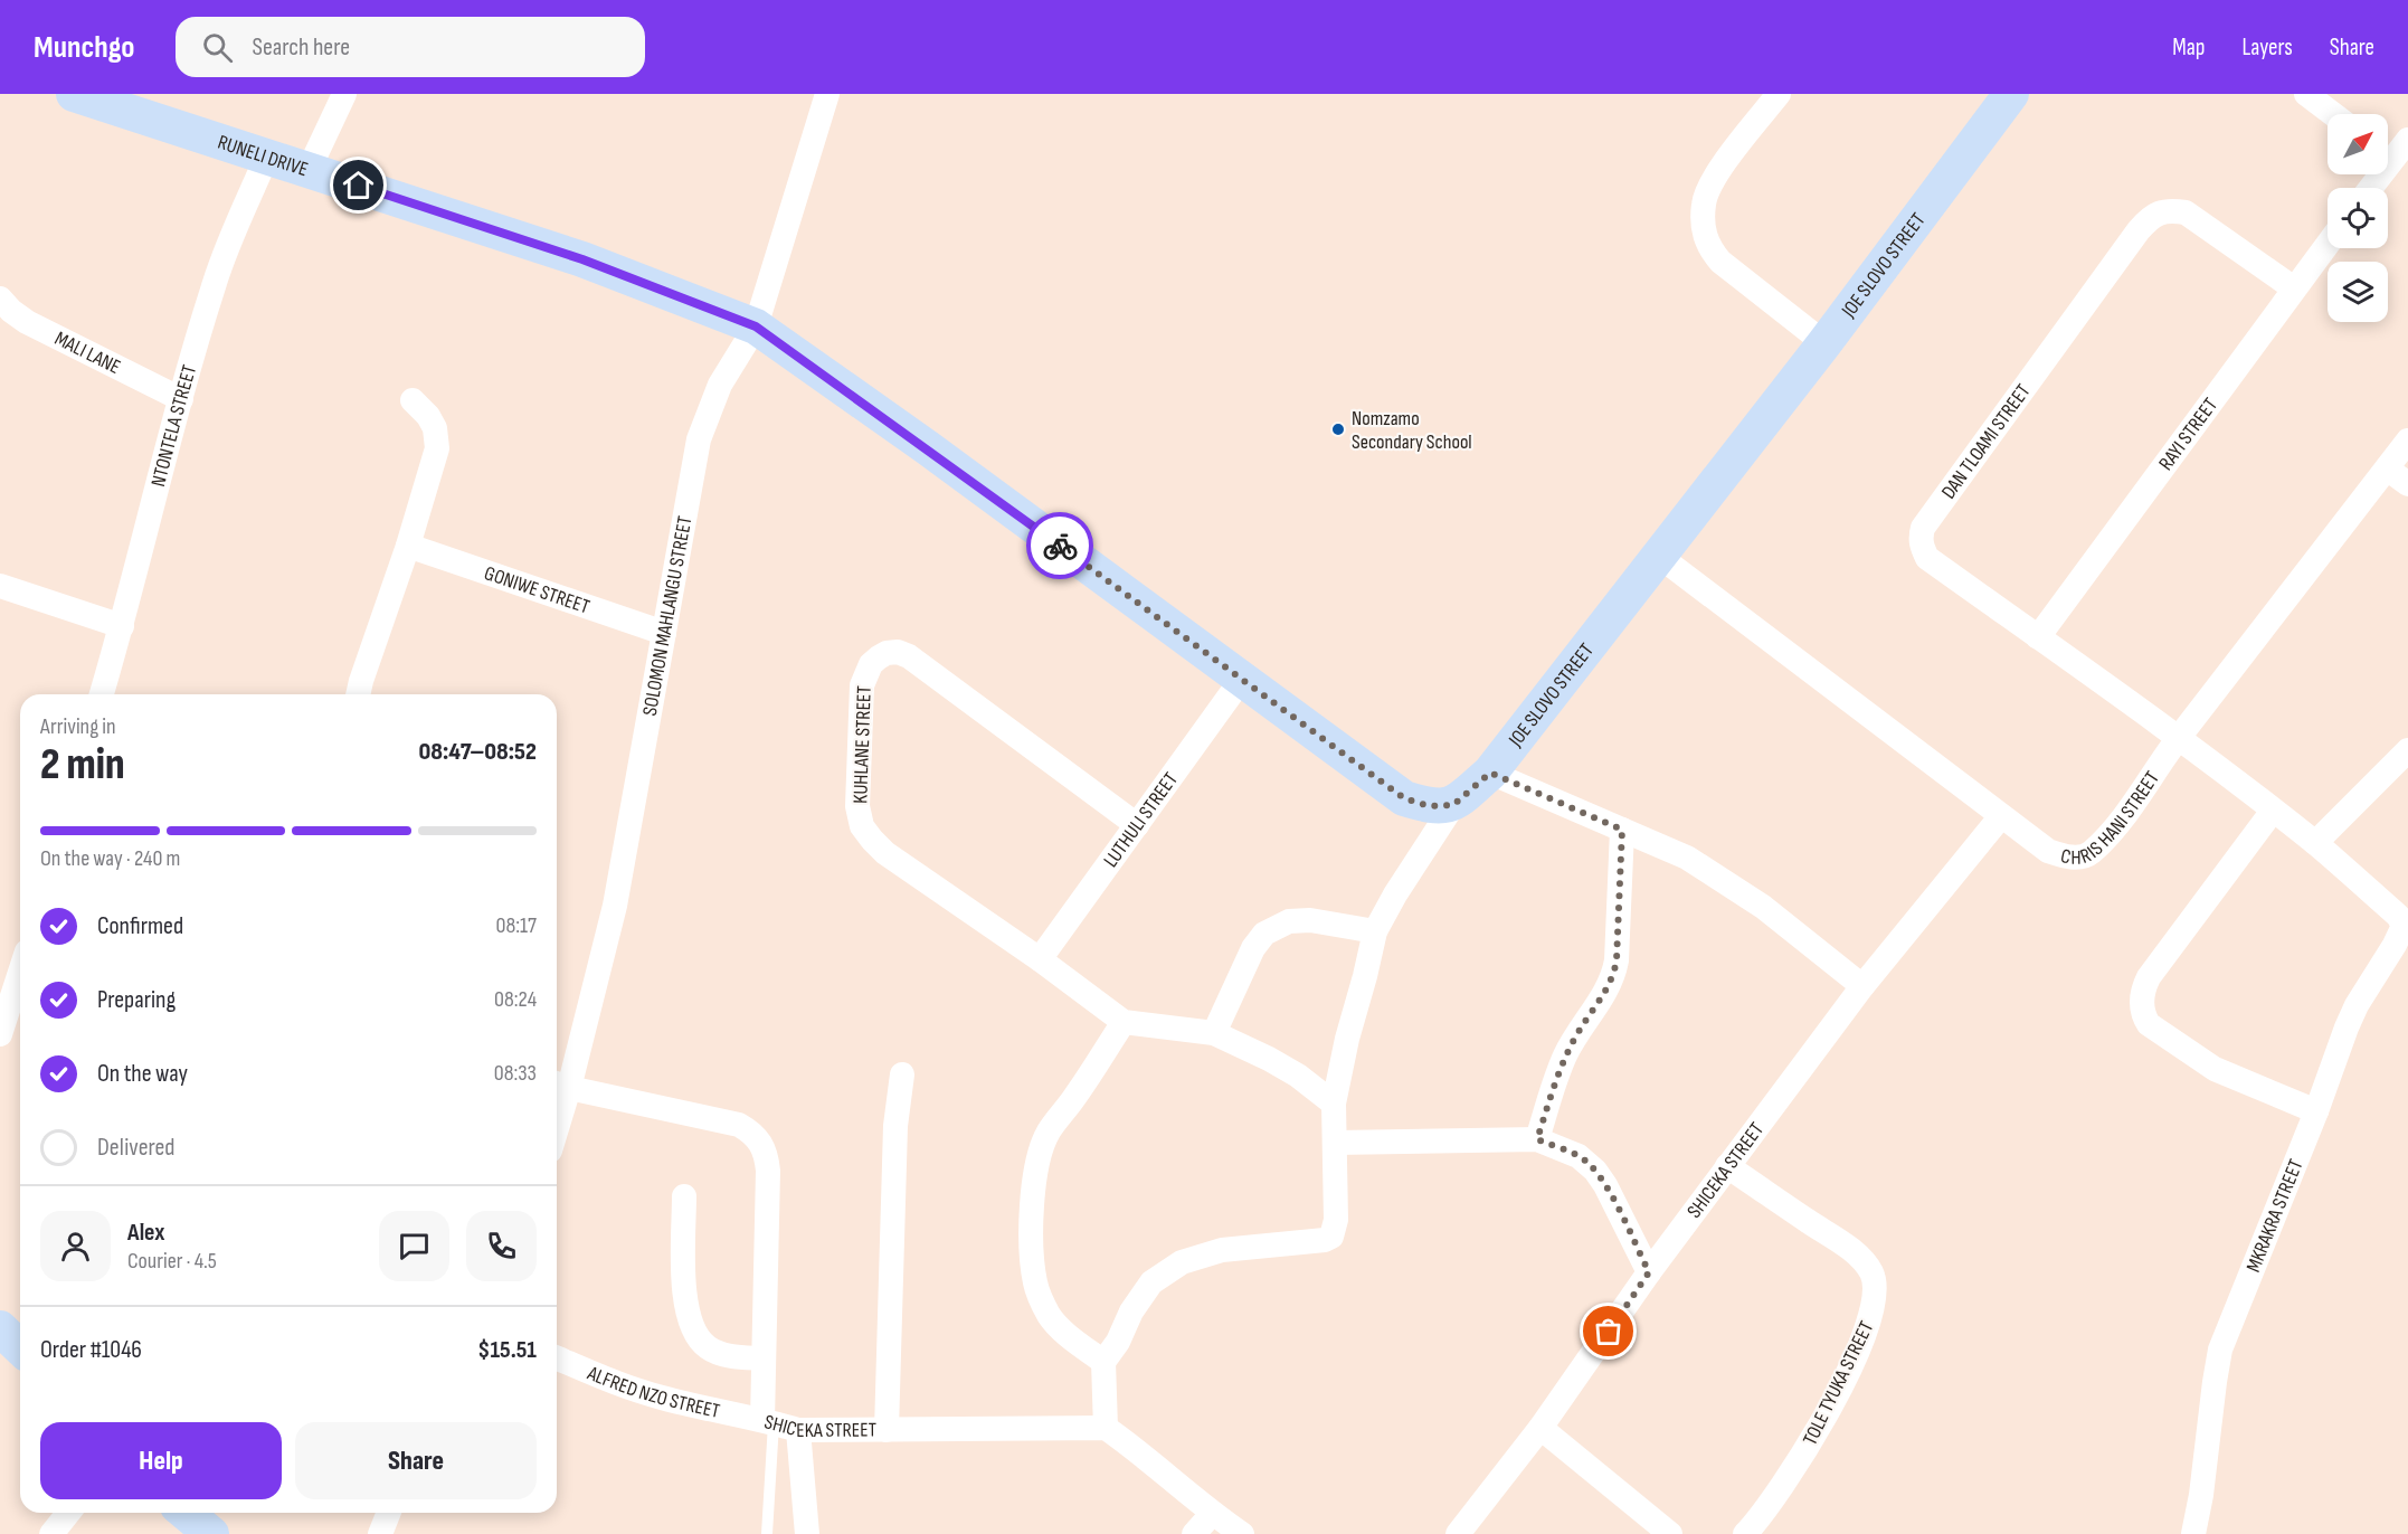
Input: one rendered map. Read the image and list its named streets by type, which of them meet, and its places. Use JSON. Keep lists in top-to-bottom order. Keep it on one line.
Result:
{"streets":{"street":["RUNELI DRIVE","JOE SLOVO STREET","MALI LANE","NTONTELA STREET","RAYI STREET","DAN TLOAMI STREET","GONIWE STREET","SOLOMON MAHLANGU STREET","KUHLANE STREET","CHRIS HANI STREET","LUTHULI STREET","SHICEKA STREET","MKRAKRA STREET","TOLE TYUKA STREET","ALFRED NZO STREET"]},"crossings":[["RUNELI DRIVE","NTONTELA STREET"],["RUNELI DRIVE","SOLOMON MAHLANGU STREET"],["JOE SLOVO STREET","CHRIS HANI STREET"],["MALI LANE","NTONTELA STREET"],["RAYI STREET","DAN TLOAMI STREET"],["DAN TLOAMI STREET","CHRIS HANI STREET"],["DAN TLOAMI STREET","MKRAKRA STREET"],["GONIWE STREET","SOLOMON MAHLANGU STREET"],["SOLOMON MAHLANGU STREET","SHICEKA STREET"],["KUHLANE STREET","LUTHULI STREET"],["CHRIS HANI STREET","SHICEKA STREET"],["SHICEKA STREET","TOLE TYUKA STREET"],["SHICEKA STREET","ALFRED NZO STREET"]],"places":["Nomzamo Secondary School"],"north":"top right","page":{"header":"Munchgo","search":"Search here","nav":["Map","Layers","Share"],"heading":["2 min","Arriving in","08:47–08:52"],"panel":["Alex","Courier · 4.5","Order #1046","$15.51"],"bar":"On the way · 240 m","list":[["Confirmed","08:17"],["Preparing","08:24"],["On the way","08:33"],"Delivered"],"buttons":["Help","Share"]}}
